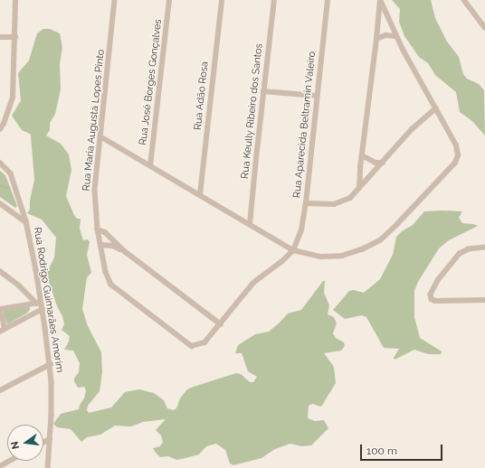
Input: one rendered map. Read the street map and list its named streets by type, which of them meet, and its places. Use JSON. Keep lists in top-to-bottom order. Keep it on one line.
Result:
{"streets":{"street":["Rua José Borges Gonçalves","Rua Adão Rosa","Rua Keully Ribeiro dos Santos","Rua Maria Augusta Lopes Pinto","Rua Aparecida Beltramin Valeiro","Rua Rodrigo Guimarães Amorim"]},"scale_bar":"100 m","north":"left"}
